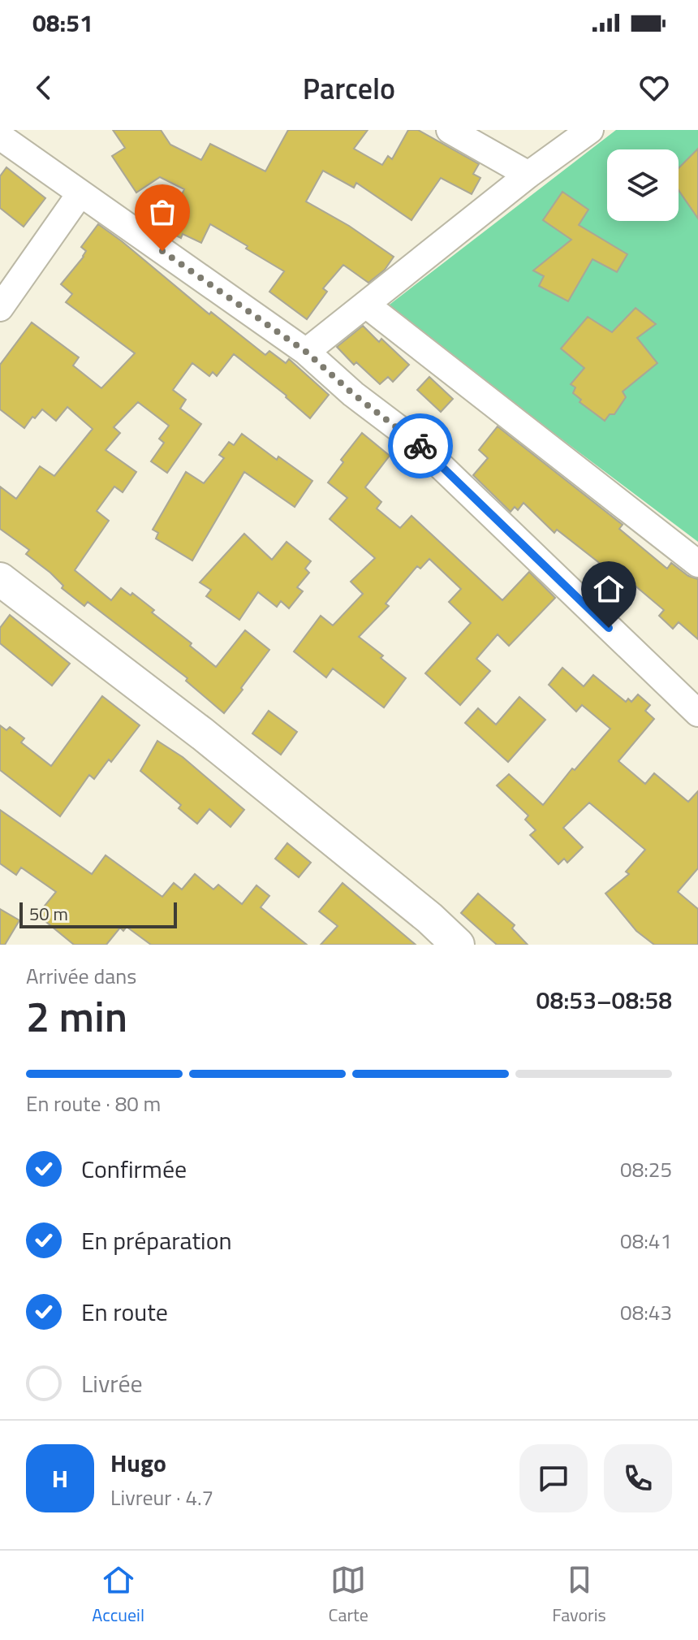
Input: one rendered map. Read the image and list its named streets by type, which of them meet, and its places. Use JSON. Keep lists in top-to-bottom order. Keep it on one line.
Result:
{"scale_bar":"50 m","page":{"status":"08:51","header":"Parcelo","scale":"50 m","heading":["2 min","Arrivée dans","08:53–08:58"],"panel":["Hugo","Livreur · 4.7"],"bar":"En route · 80 m","list":[["Confirmée","08:25"],["En préparation","08:41"],["En route","08:43"],"Livrée"],"round":"H","tabs":["Accueil","Carte","Favoris"]}}
